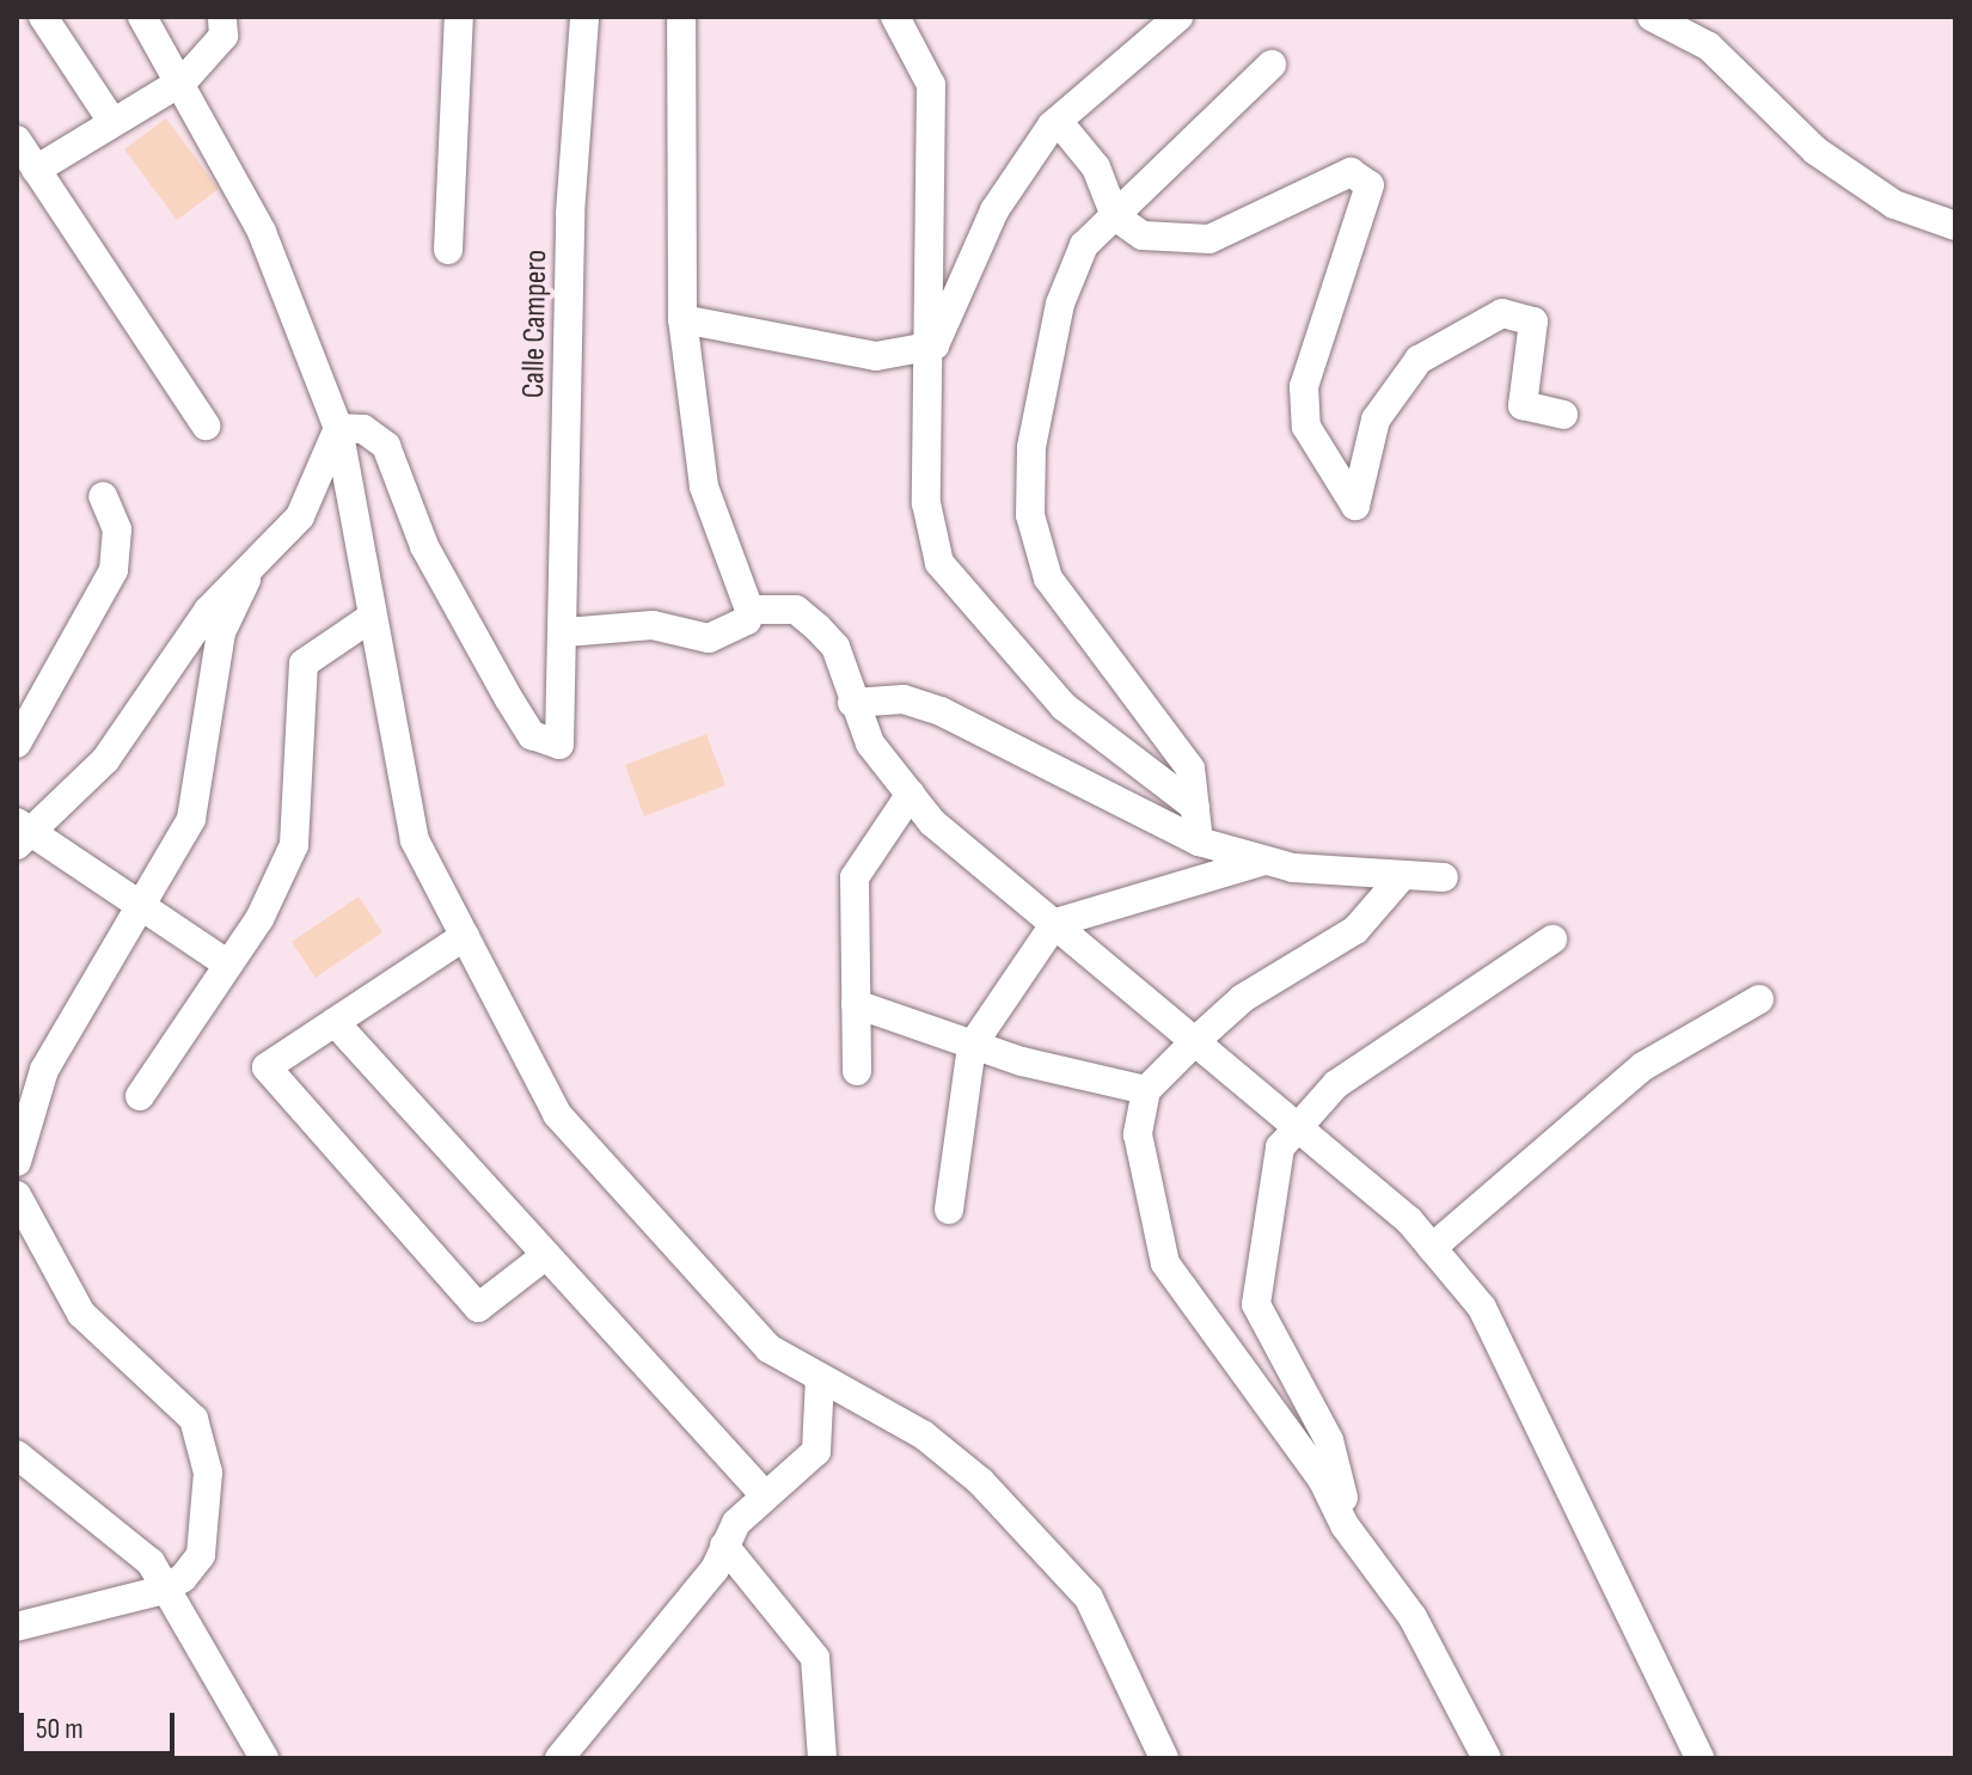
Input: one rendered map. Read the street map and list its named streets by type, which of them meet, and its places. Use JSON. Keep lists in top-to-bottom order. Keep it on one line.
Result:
{"streets":{"street":["Calle Campero"]},"scale_bar":"50 m"}
